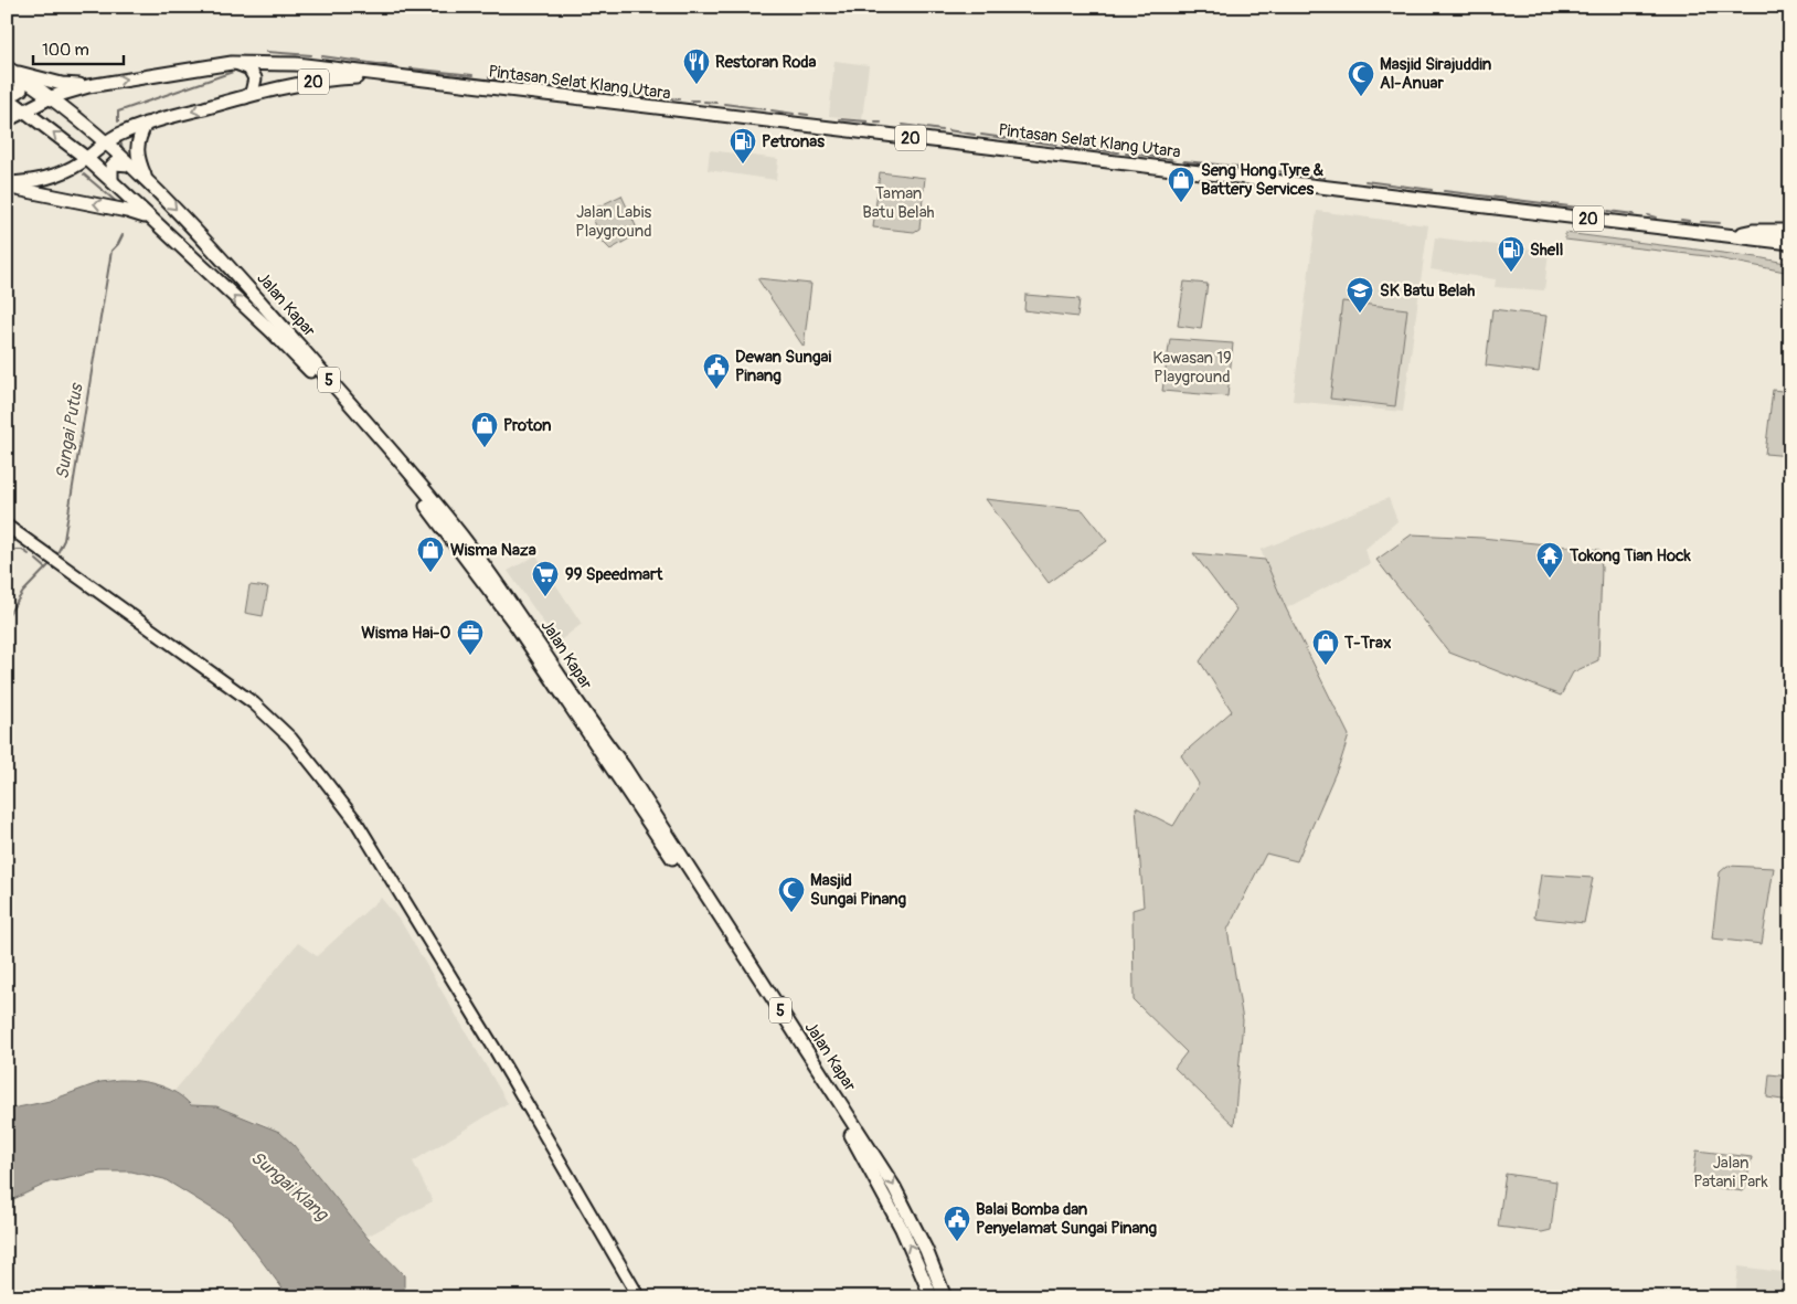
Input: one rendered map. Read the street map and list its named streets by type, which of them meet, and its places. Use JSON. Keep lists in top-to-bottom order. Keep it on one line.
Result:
{"streets":{"highway":["20","Pintasan Selat Klang Utara","Jalan Kapar","5"]},"crossings":[["Pintasan Selat Klang Utara","Jalan Kapar"]],"water":["Sungai Putus","Sungai Klang"],"parks":["Taman Batu Belah","Jalan Labis Playground","Kawasan 19 Playground","Jalan Patani Park"],"places":{"restaurant":["Restoran Roda"],"mosque":["Masjid Sirajuddin Al-Anuar","Masjid Sungai Pinang"],"fuel station":["Petronas","Shell"],"shop":["Seng Hong Tyre & Battery Services","Proton","Wisma Naza","T-Trax"],"school or university":["SK Batu Belah"],"public building":["Dewan Sungai Pinang","Balai Bomba dan Penyelamat Sungai Pinang"],"temple":["Tokong Tian Hock"],"supermarket":["99 Speedmart"],"office":["Wisma Hai-O"]},"scale_bar":"100 m"}
